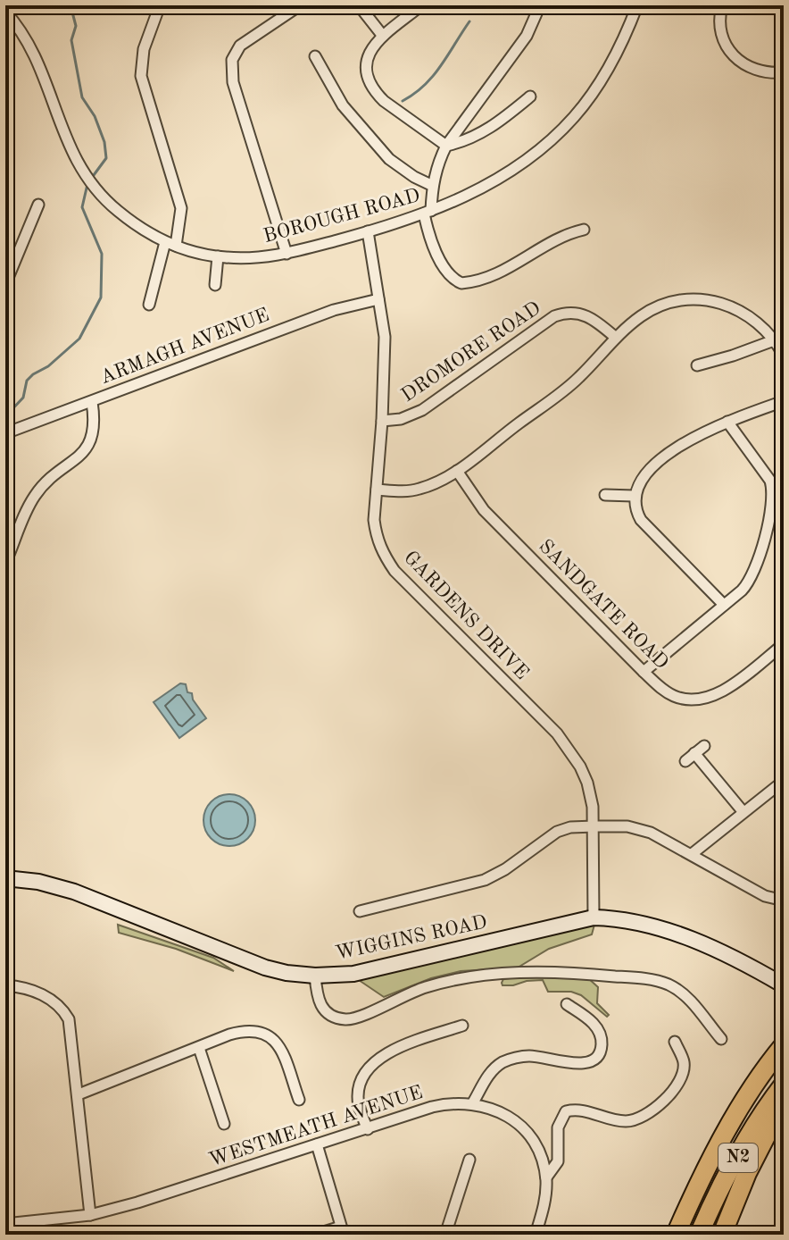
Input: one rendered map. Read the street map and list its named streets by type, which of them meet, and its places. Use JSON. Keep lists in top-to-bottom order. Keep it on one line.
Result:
{"streets":{"highway":["N2"],"street":["BOROUGH ROAD","ARMAGH AVENUE","DROMORE ROAD","SANDGATE ROAD","GARDENS DRIVE","WIGGINS ROAD","WESTMEATH AVENUE"]},"crossings":[["BOROUGH ROAD","GARDENS DRIVE"],["ARMAGH AVENUE","GARDENS DRIVE"],["DROMORE ROAD","GARDENS DRIVE"],["GARDENS DRIVE","WIGGINS ROAD"]]}
